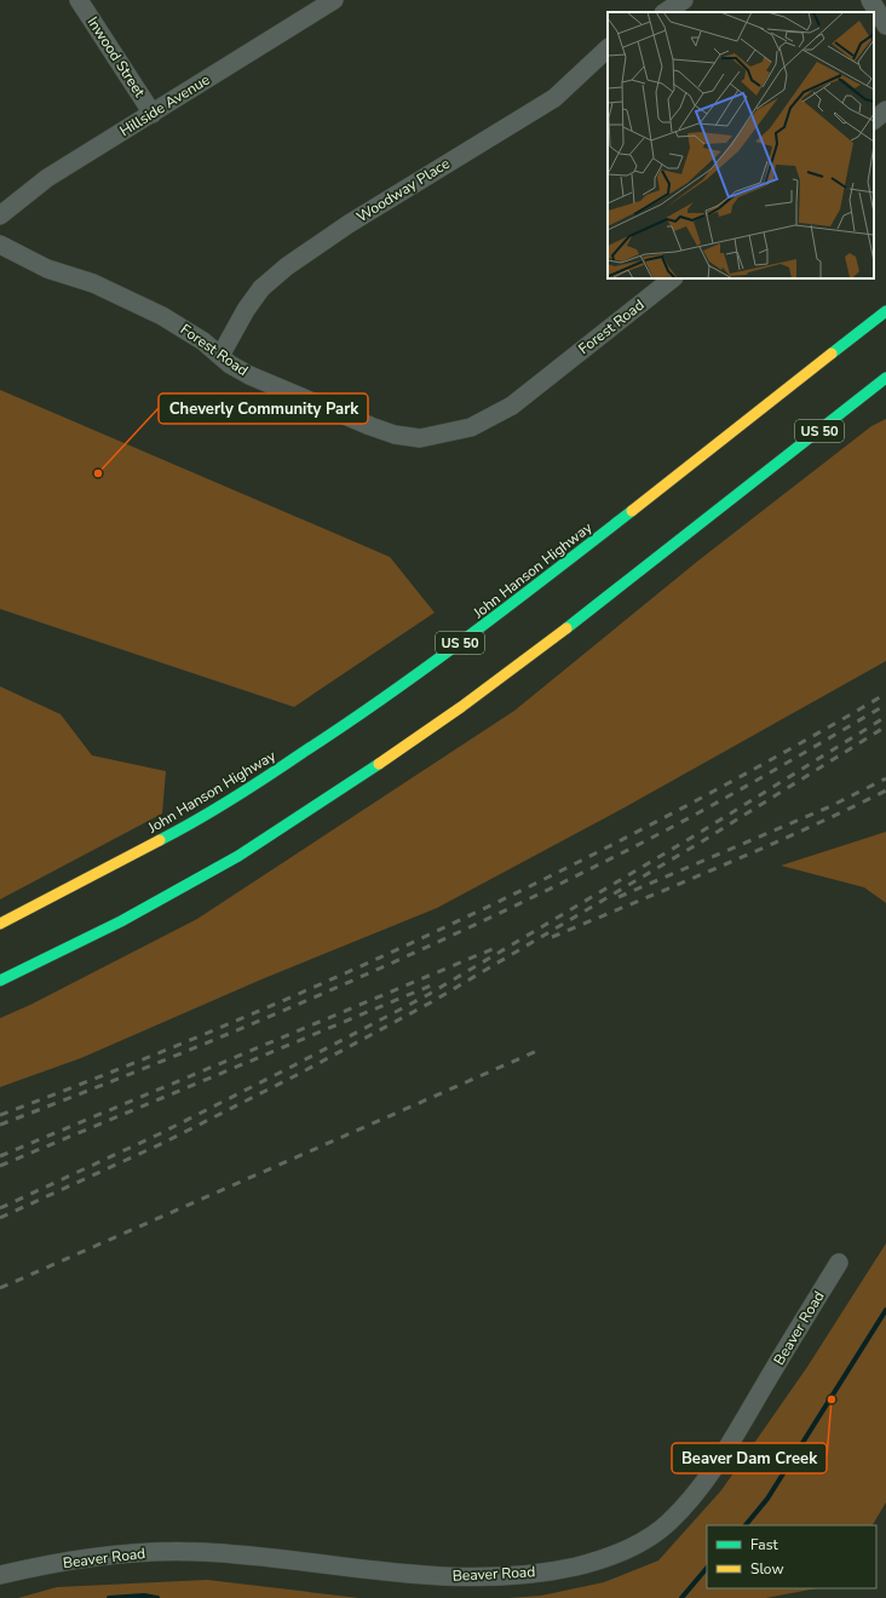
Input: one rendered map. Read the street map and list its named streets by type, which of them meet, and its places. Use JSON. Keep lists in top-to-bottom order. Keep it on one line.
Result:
{"streets":{"highway":["US 50","John Hanson Highway"],"street":["Inwood Street","Hillside Avenue","Woodway Place","Forest Road","Beaver Road"]},"crossings":[["Inwood Street","Hillside Avenue"],["Woodway Place","Forest Road"]],"places":["Cheverly Community Park","Beaver Dam Creek"],"legend":["Fast","Slow"]}
